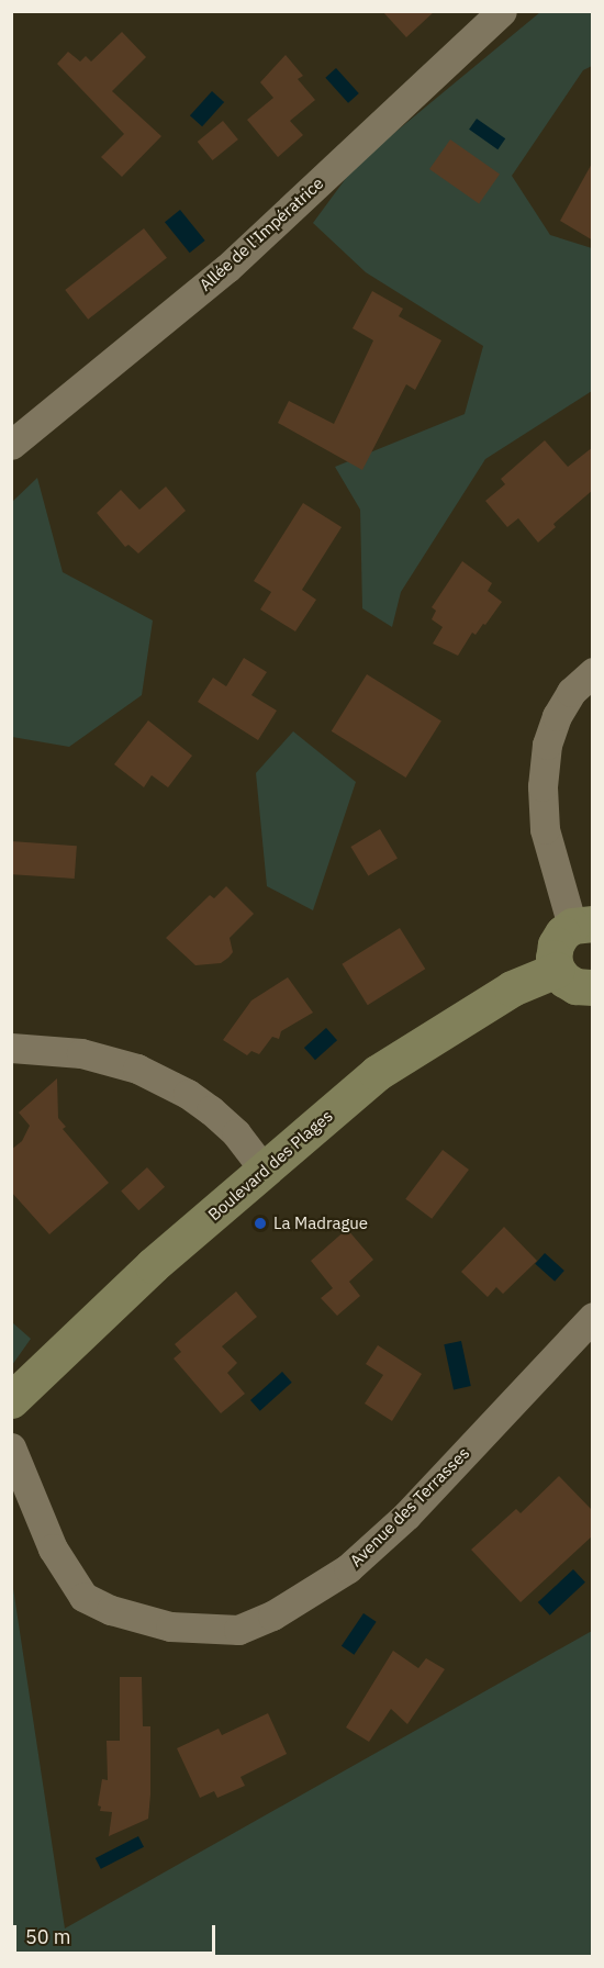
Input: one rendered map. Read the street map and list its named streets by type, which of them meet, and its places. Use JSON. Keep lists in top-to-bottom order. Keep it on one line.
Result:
{"streets":{"main road":["Boulevard des Plages"],"street":["Allée de l'Impératrice","Avenue des Terrasses"]},"places":["La Madrague"],"scale_bar":"50 m"}
